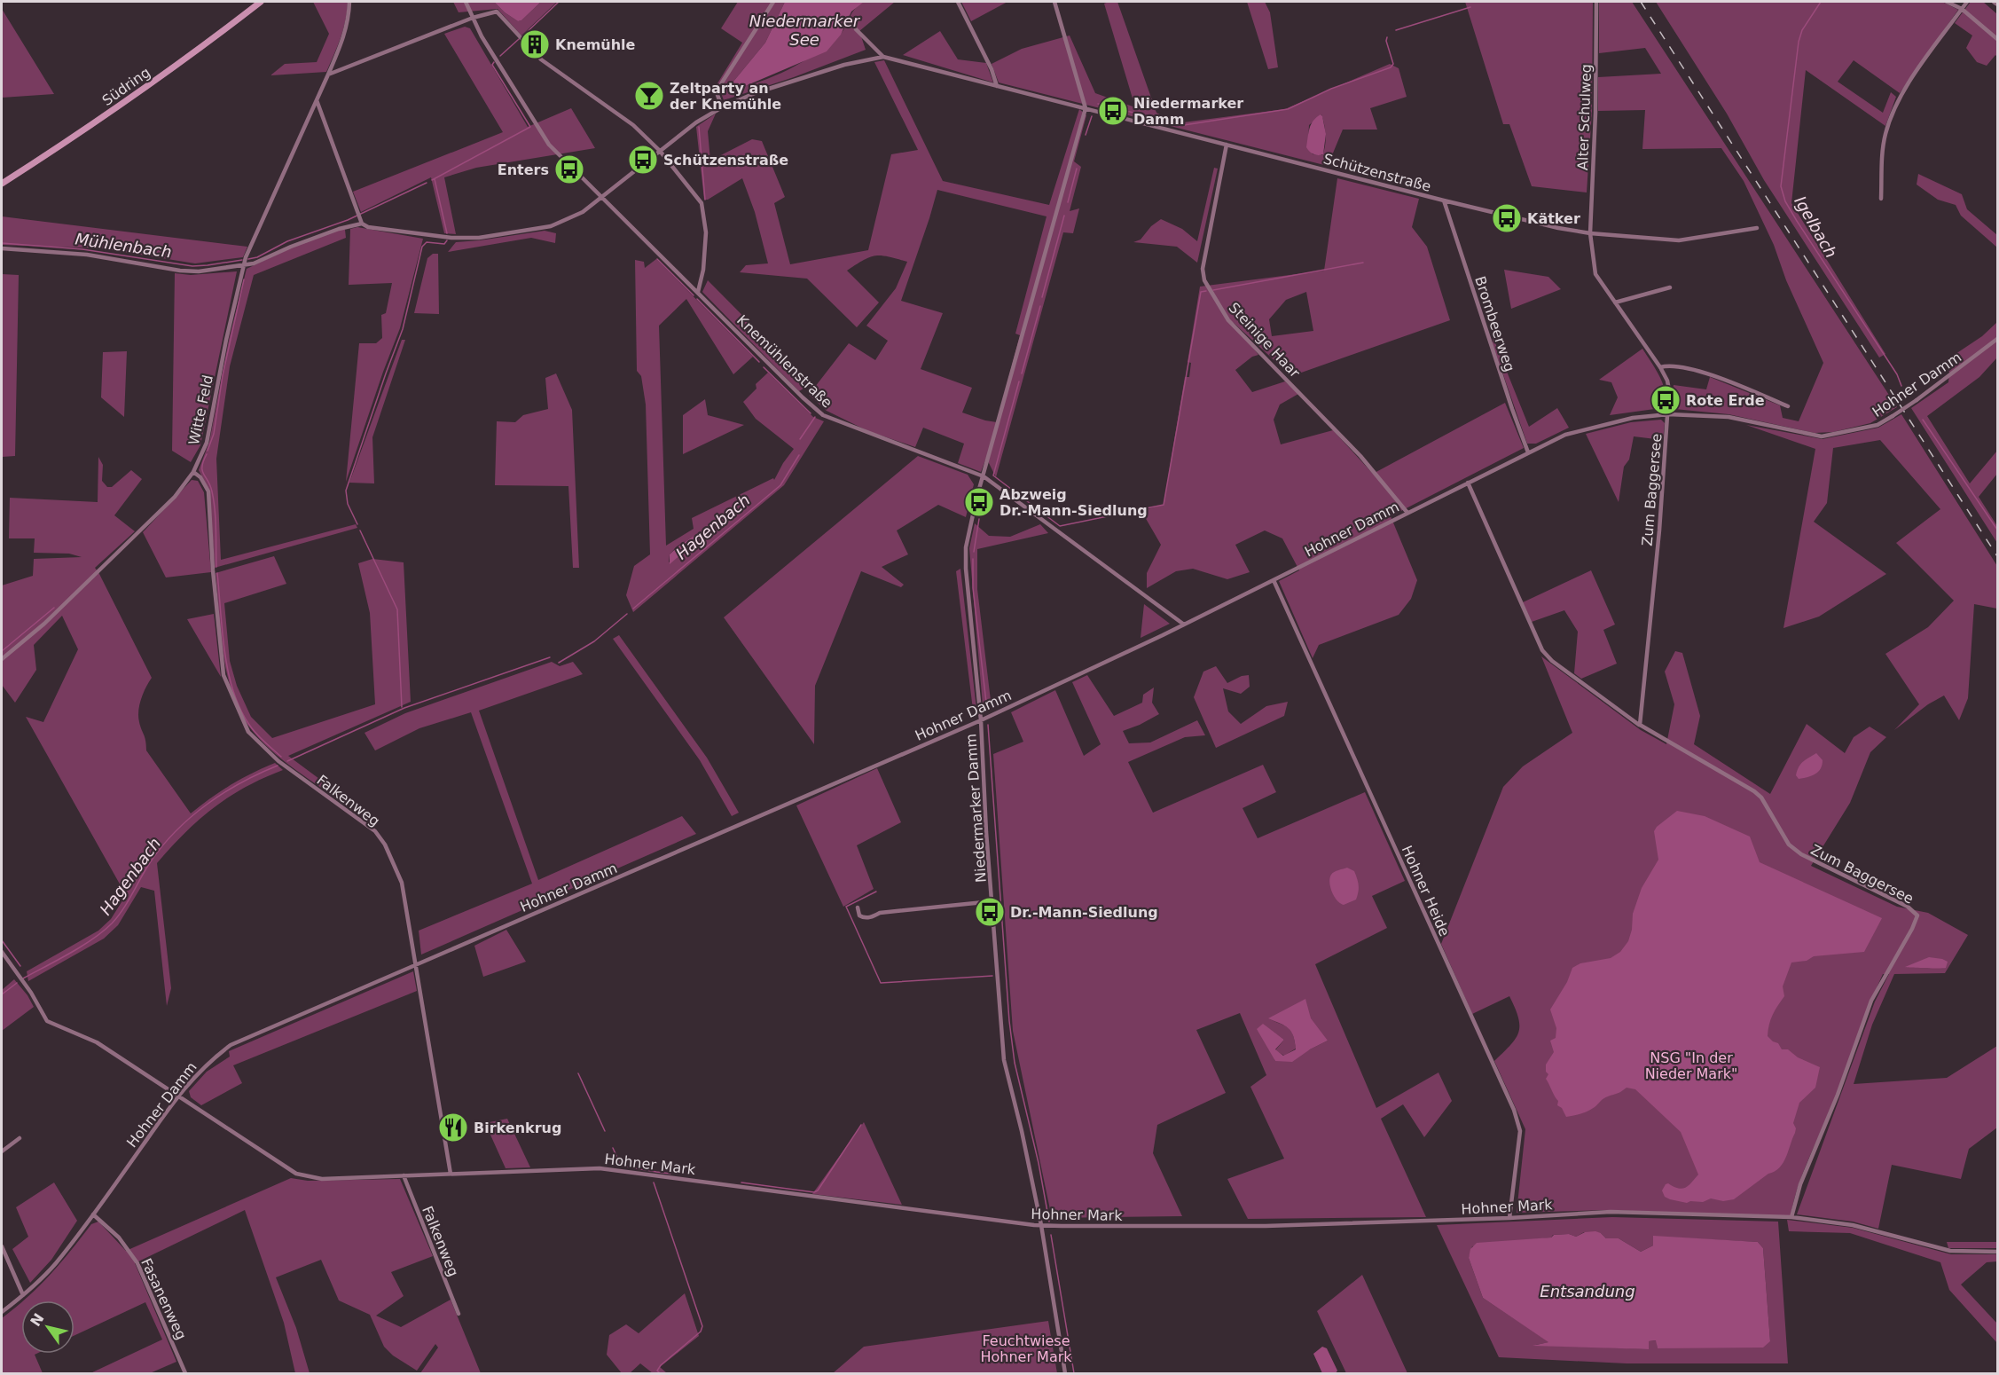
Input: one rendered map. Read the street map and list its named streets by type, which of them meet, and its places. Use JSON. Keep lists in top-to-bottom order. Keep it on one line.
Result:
{"streets":{"main road":["Südring"],"street":["Alter Schulweg","Schützenstraße","Brombeerweg","Steinige Haar","Knemühlenstraße","Hohner Damm","Witte Feld","Zum Baggersee","Falkenweg","Niedermarker Damm","Hohner Heide","Hohner Mark","Fasanenweg"]},"crossings":[["Alter Schulweg","Schützenstraße"],["Schützenstraße","Brombeerweg"],["Schützenstraße","Steinige Haar"],["Schützenstraße","Knemühlenstraße"],["Schützenstraße","Niedermarker Damm"],["Brombeerweg","Hohner Damm"],["Steinige Haar","Hohner Damm"],["Knemühlenstraße","Hohner Damm"],["Knemühlenstraße","Niedermarker Damm"],["Hohner Damm","Zum Baggersee"],["Hohner Damm","Falkenweg"],["Hohner Damm","Niedermarker Damm"],["Hohner Damm","Hohner Heide"],["Hohner Damm","Hohner Mark"],["Hohner Damm","Fasanenweg"],["Witte Feld","Falkenweg"],["Zum Baggersee","Hohner Mark"],["Falkenweg","Hohner Mark"],["Niedermarker Damm","Hohner Mark"],["Hohner Heide","Hohner Mark"]],"water":["Niedermarker See","Igelbach","Mühlenbach","Hagenbach","Entsandung"],"parks":["NSG \"In der Nieder Mark\"","Feuchtwiese Hohner Mark"],"places":{"building":["Knemühle"],"bar":["Zeltparty an der Knemühle"],"bus stop":["Niedermarker Damm","Schützenstraße","Enters","Kätker","Rote Erde","Abzweig Dr.-Mann-Siedlung","Dr.-Mann-Siedlung"],"restaurant":["Birkenkrug"]},"north":"top left"}
